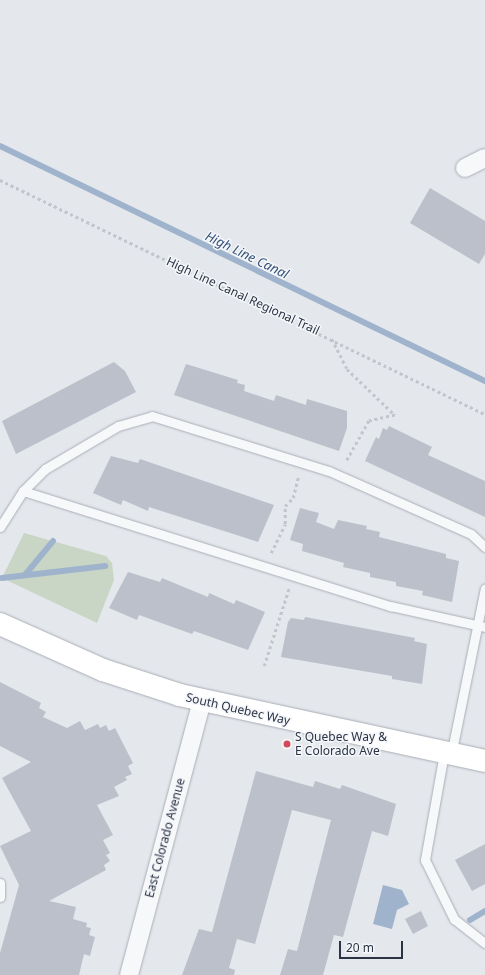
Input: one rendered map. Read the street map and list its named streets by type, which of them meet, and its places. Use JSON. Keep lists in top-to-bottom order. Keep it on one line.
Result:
{"streets":{"street":["South Quebec Way","East Colorado Avenue"],"path":["High Line Canal Regional Trail"]},"crossings":[["South Quebec Way","East Colorado Avenue"]],"water":["High Line Canal"],"places":["S Quebec Way & E Colorado Ave"],"scale_bar":"20 m"}
